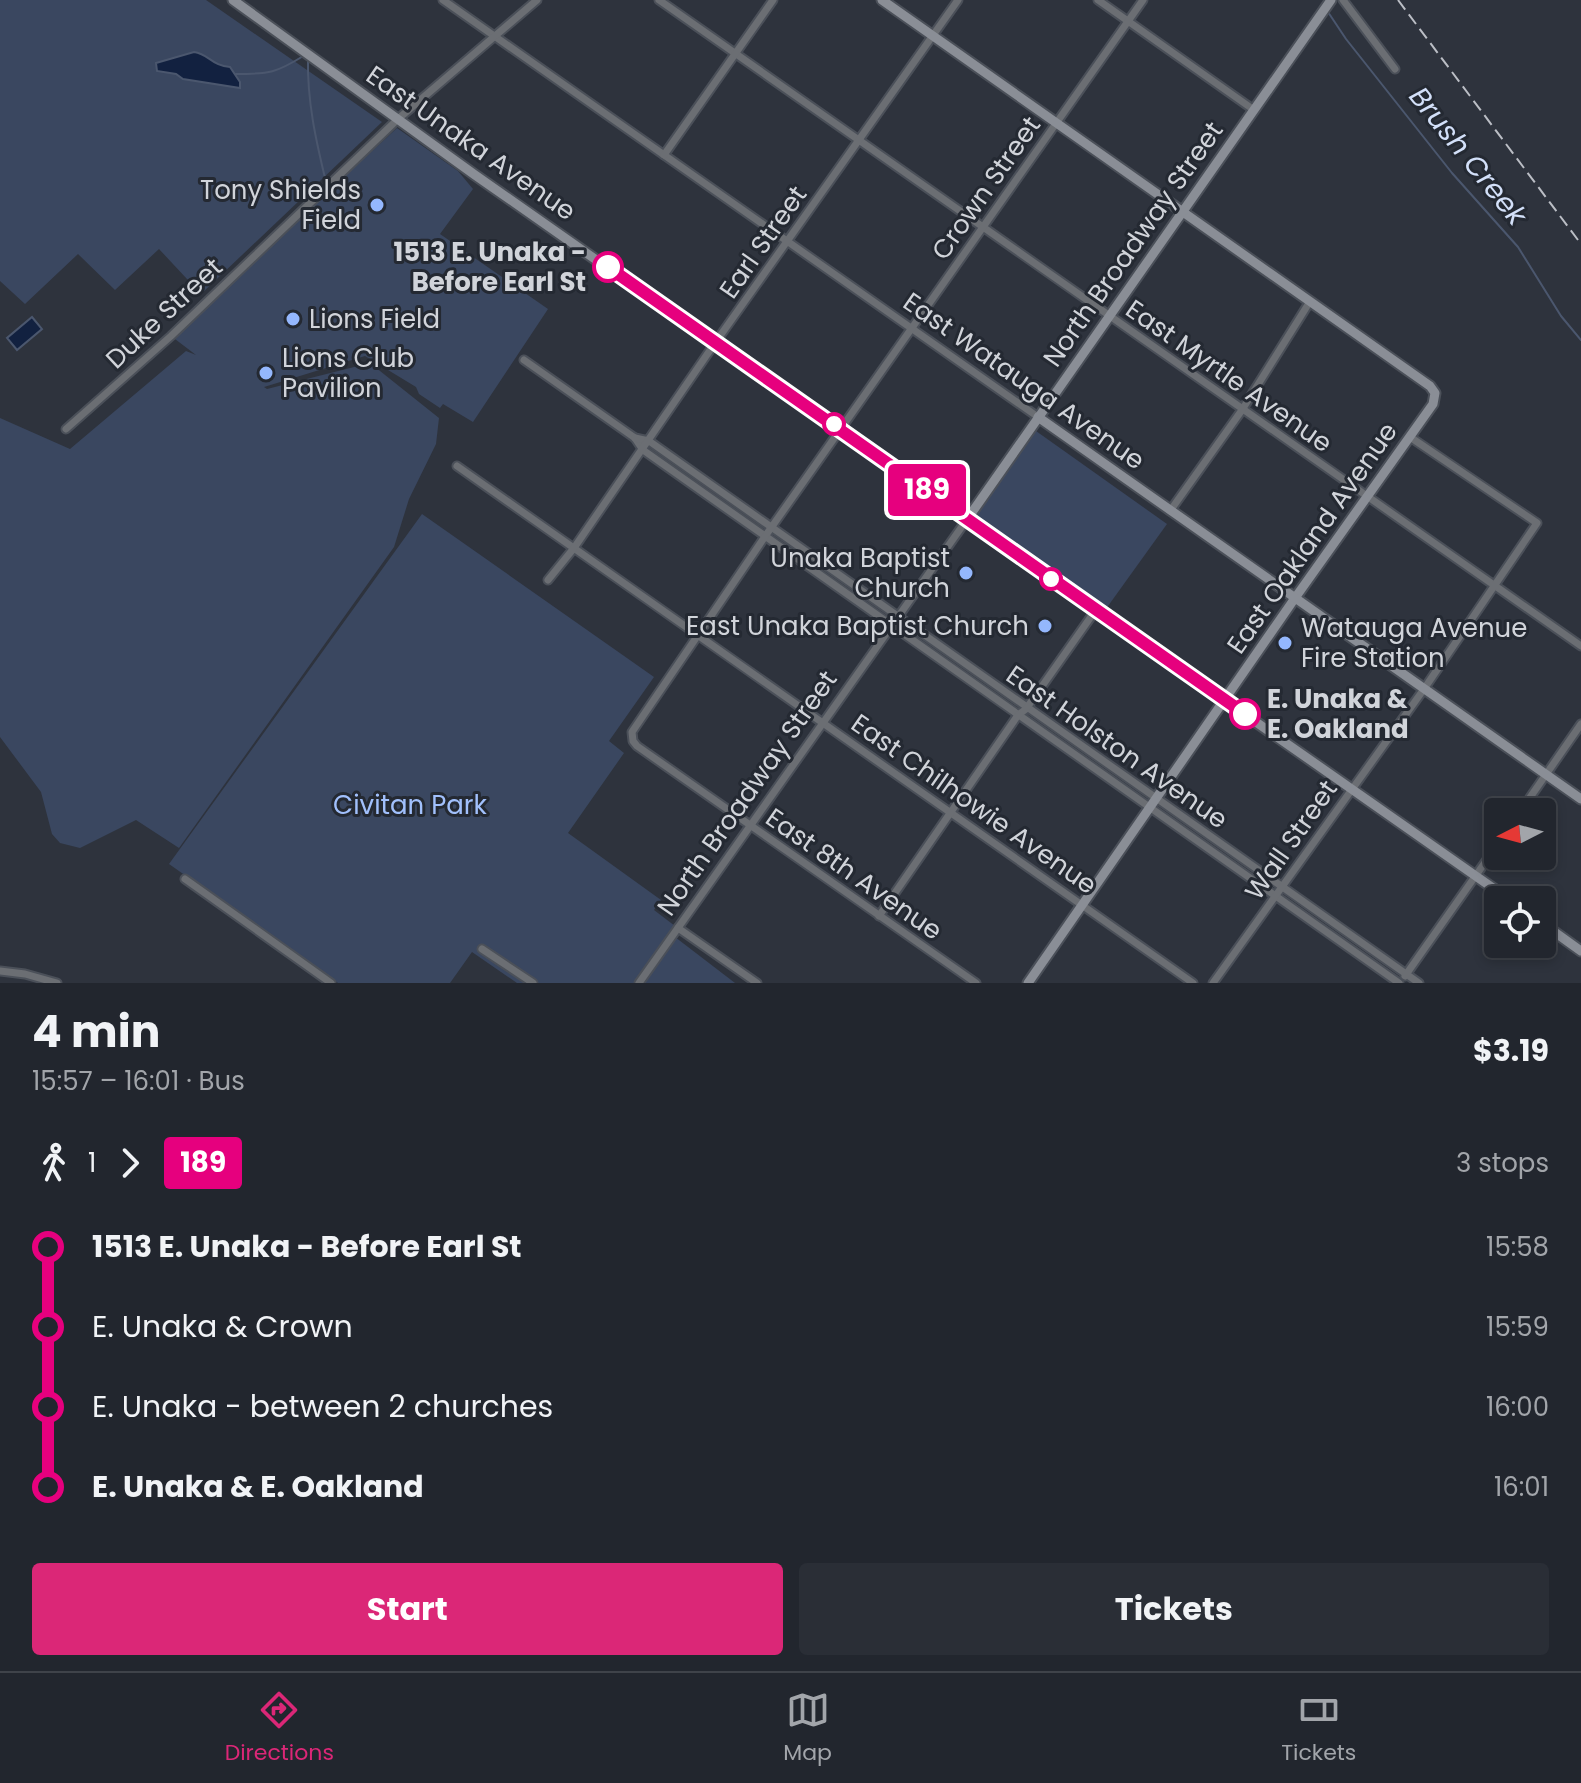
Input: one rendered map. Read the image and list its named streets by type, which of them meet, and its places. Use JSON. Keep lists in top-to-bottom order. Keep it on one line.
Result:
{"streets":{"main road":["East Unaka Avenue","North Broadway Street","East Watauga Avenue","East Oakland Avenue"],"street":["Crown Street","Earl Street","Duke Street","East Myrtle Avenue","East Holston Avenue","East Chilhowie Avenue","Wall Street","East 8th Avenue"]},"crossings":[["East Unaka Avenue","Crown Street"],["East Unaka Avenue","Earl Street"],["East Unaka Avenue","North Broadway Street"],["East Unaka Avenue","Duke Street"],["East Unaka Avenue","East Oakland Avenue"],["East Unaka Avenue","Wall Street"],["Crown Street","East Myrtle Avenue"],["Crown Street","East Watauga Avenue"],["Crown Street","East Holston Avenue"],["Crown Street","East Chilhowie Avenue"],["Crown Street","East 8th Avenue"],["Earl Street","East Myrtle Avenue"],["Earl Street","East Watauga Avenue"],["Earl Street","East Holston Avenue"],["Earl Street","East Chilhowie Avenue"],["North Broadway Street","East Myrtle Avenue"],["North Broadway Street","East Watauga Avenue"],["North Broadway Street","East Holston Avenue"],["North Broadway Street","East Chilhowie Avenue"],["North Broadway Street","East 8th Avenue"],["Duke Street","East Watauga Avenue"],["East Myrtle Avenue","East Oakland Avenue"],["East Myrtle Avenue","Wall Street"],["East Watauga Avenue","East Oakland Avenue"],["East Watauga Avenue","Wall Street"],["East Oakland Avenue","East Holston Avenue"],["East Oakland Avenue","East Chilhowie Avenue"],["East Oakland Avenue","Wall Street"],["East Holston Avenue","Wall Street"]],"water":["Brush Creek"],"parks":["Civitan Park"],"places":["Tony Shields Field","1513 E. Unaka - Before Earl St","Lions Field","Lions Club Pavilion","Unaka Baptist Church","East Unaka Baptist Church","Watauga Avenue Fire Station","E. Unaka & E. Oakland"],"lines":["bus line 189"],"north":"left","page":{"on_map":"189","heading":["4 min","15:57 – 16:01 · Bus","$3.19"],"legs":["1","189","3 stops"],"list":[{"name":"1513 E. Unaka - Before Earl St","value":"15:58"},{"name":"E. Unaka & Crown","value":"15:59"},{"name":"E. Unaka - between 2 churches","value":"16:00"},{"name":"E. Unaka & E. Oakland","value":"16:01"}],"buttons":["Start","Tickets"],"tabs":["Directions","Map","Tickets"]}}
